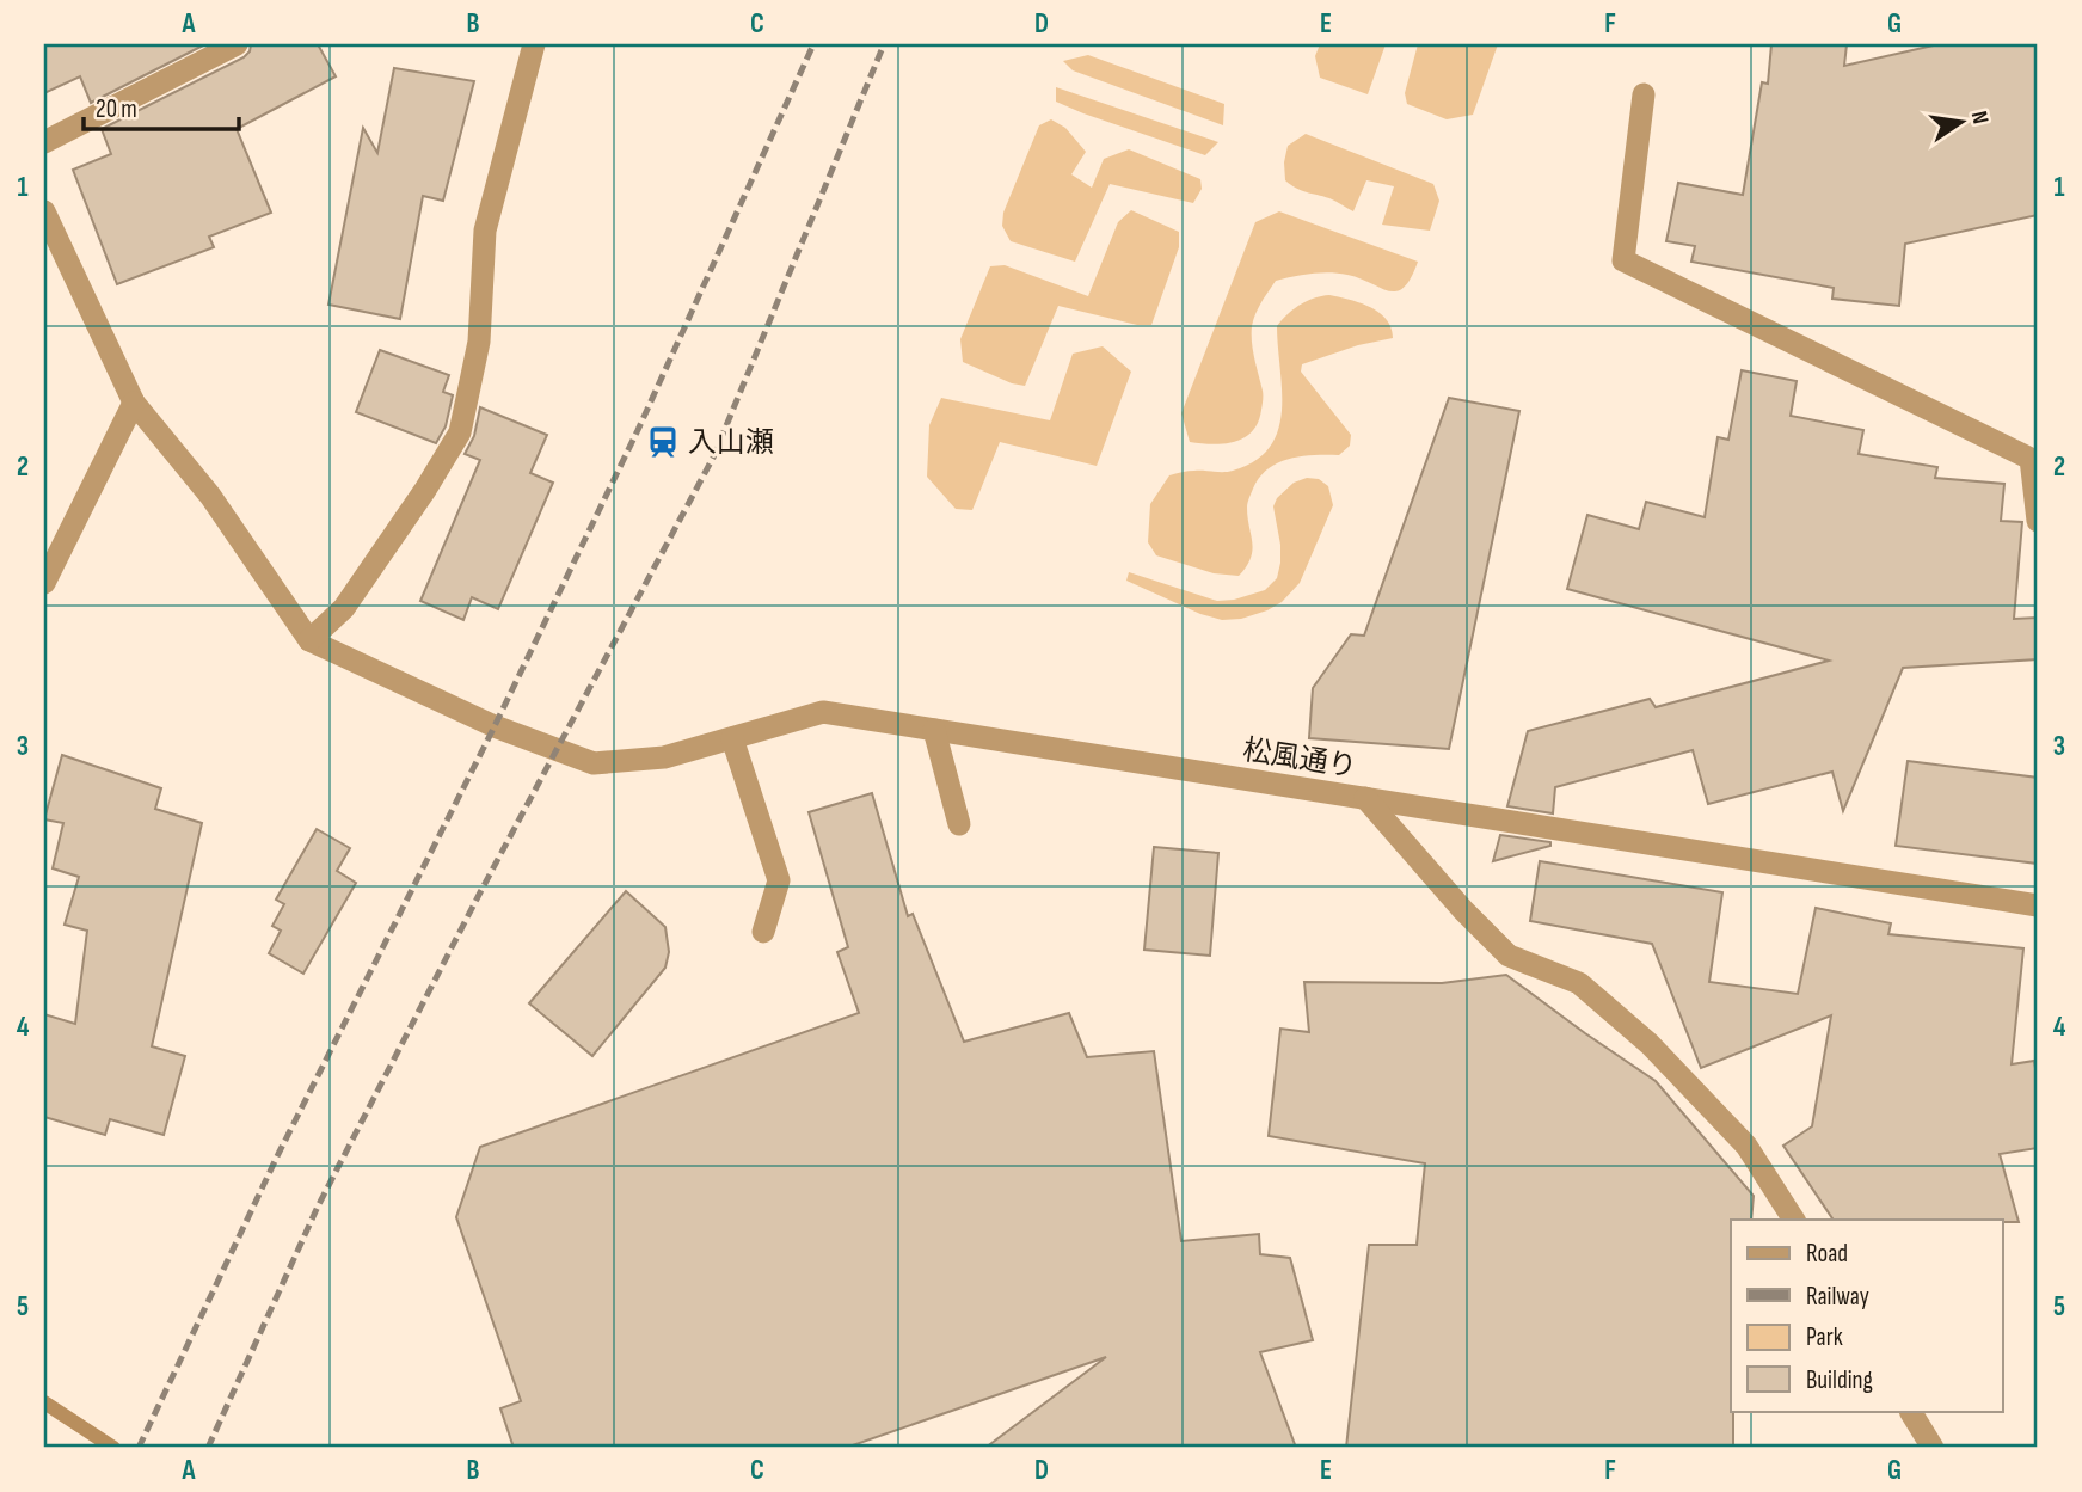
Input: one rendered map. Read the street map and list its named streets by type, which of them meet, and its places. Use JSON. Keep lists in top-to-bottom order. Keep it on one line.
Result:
{"streets":{"street":["松風通り"]},"places":{"station":["入山瀬"]},"legend":["Road","Railway","Park","Building"],"scale_bar":"20 m","north":"right","grid":{"columns":["A","B","C","D","E","F","G"],"rows":["1","2","3","4","5"]}}
